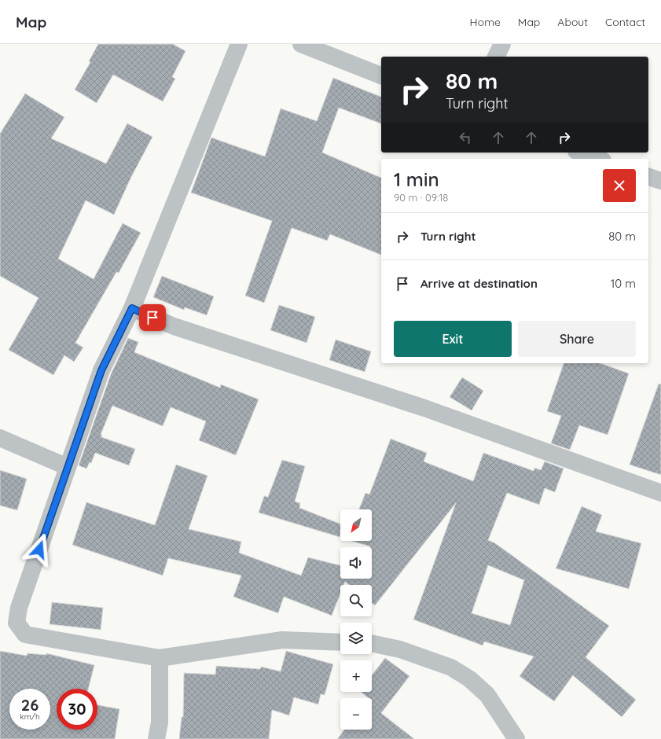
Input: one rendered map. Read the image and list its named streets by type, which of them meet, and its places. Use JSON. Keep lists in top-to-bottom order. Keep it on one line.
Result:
{"north":"bottom left","page":{"header":"Map","nav":["Home","Map","About","Contact"],"turn":["80 m","Turn right"],"heading":["1 min","90 m · 09:18"],"list":[{"name":"Turn right","value":"80 m"},{"name":"Arrive at destination","value":"10 m"}],"buttons":["Exit","Share"],"map_buttons":["+","−"],"speed":"26 km/h","limit":"30"}}
